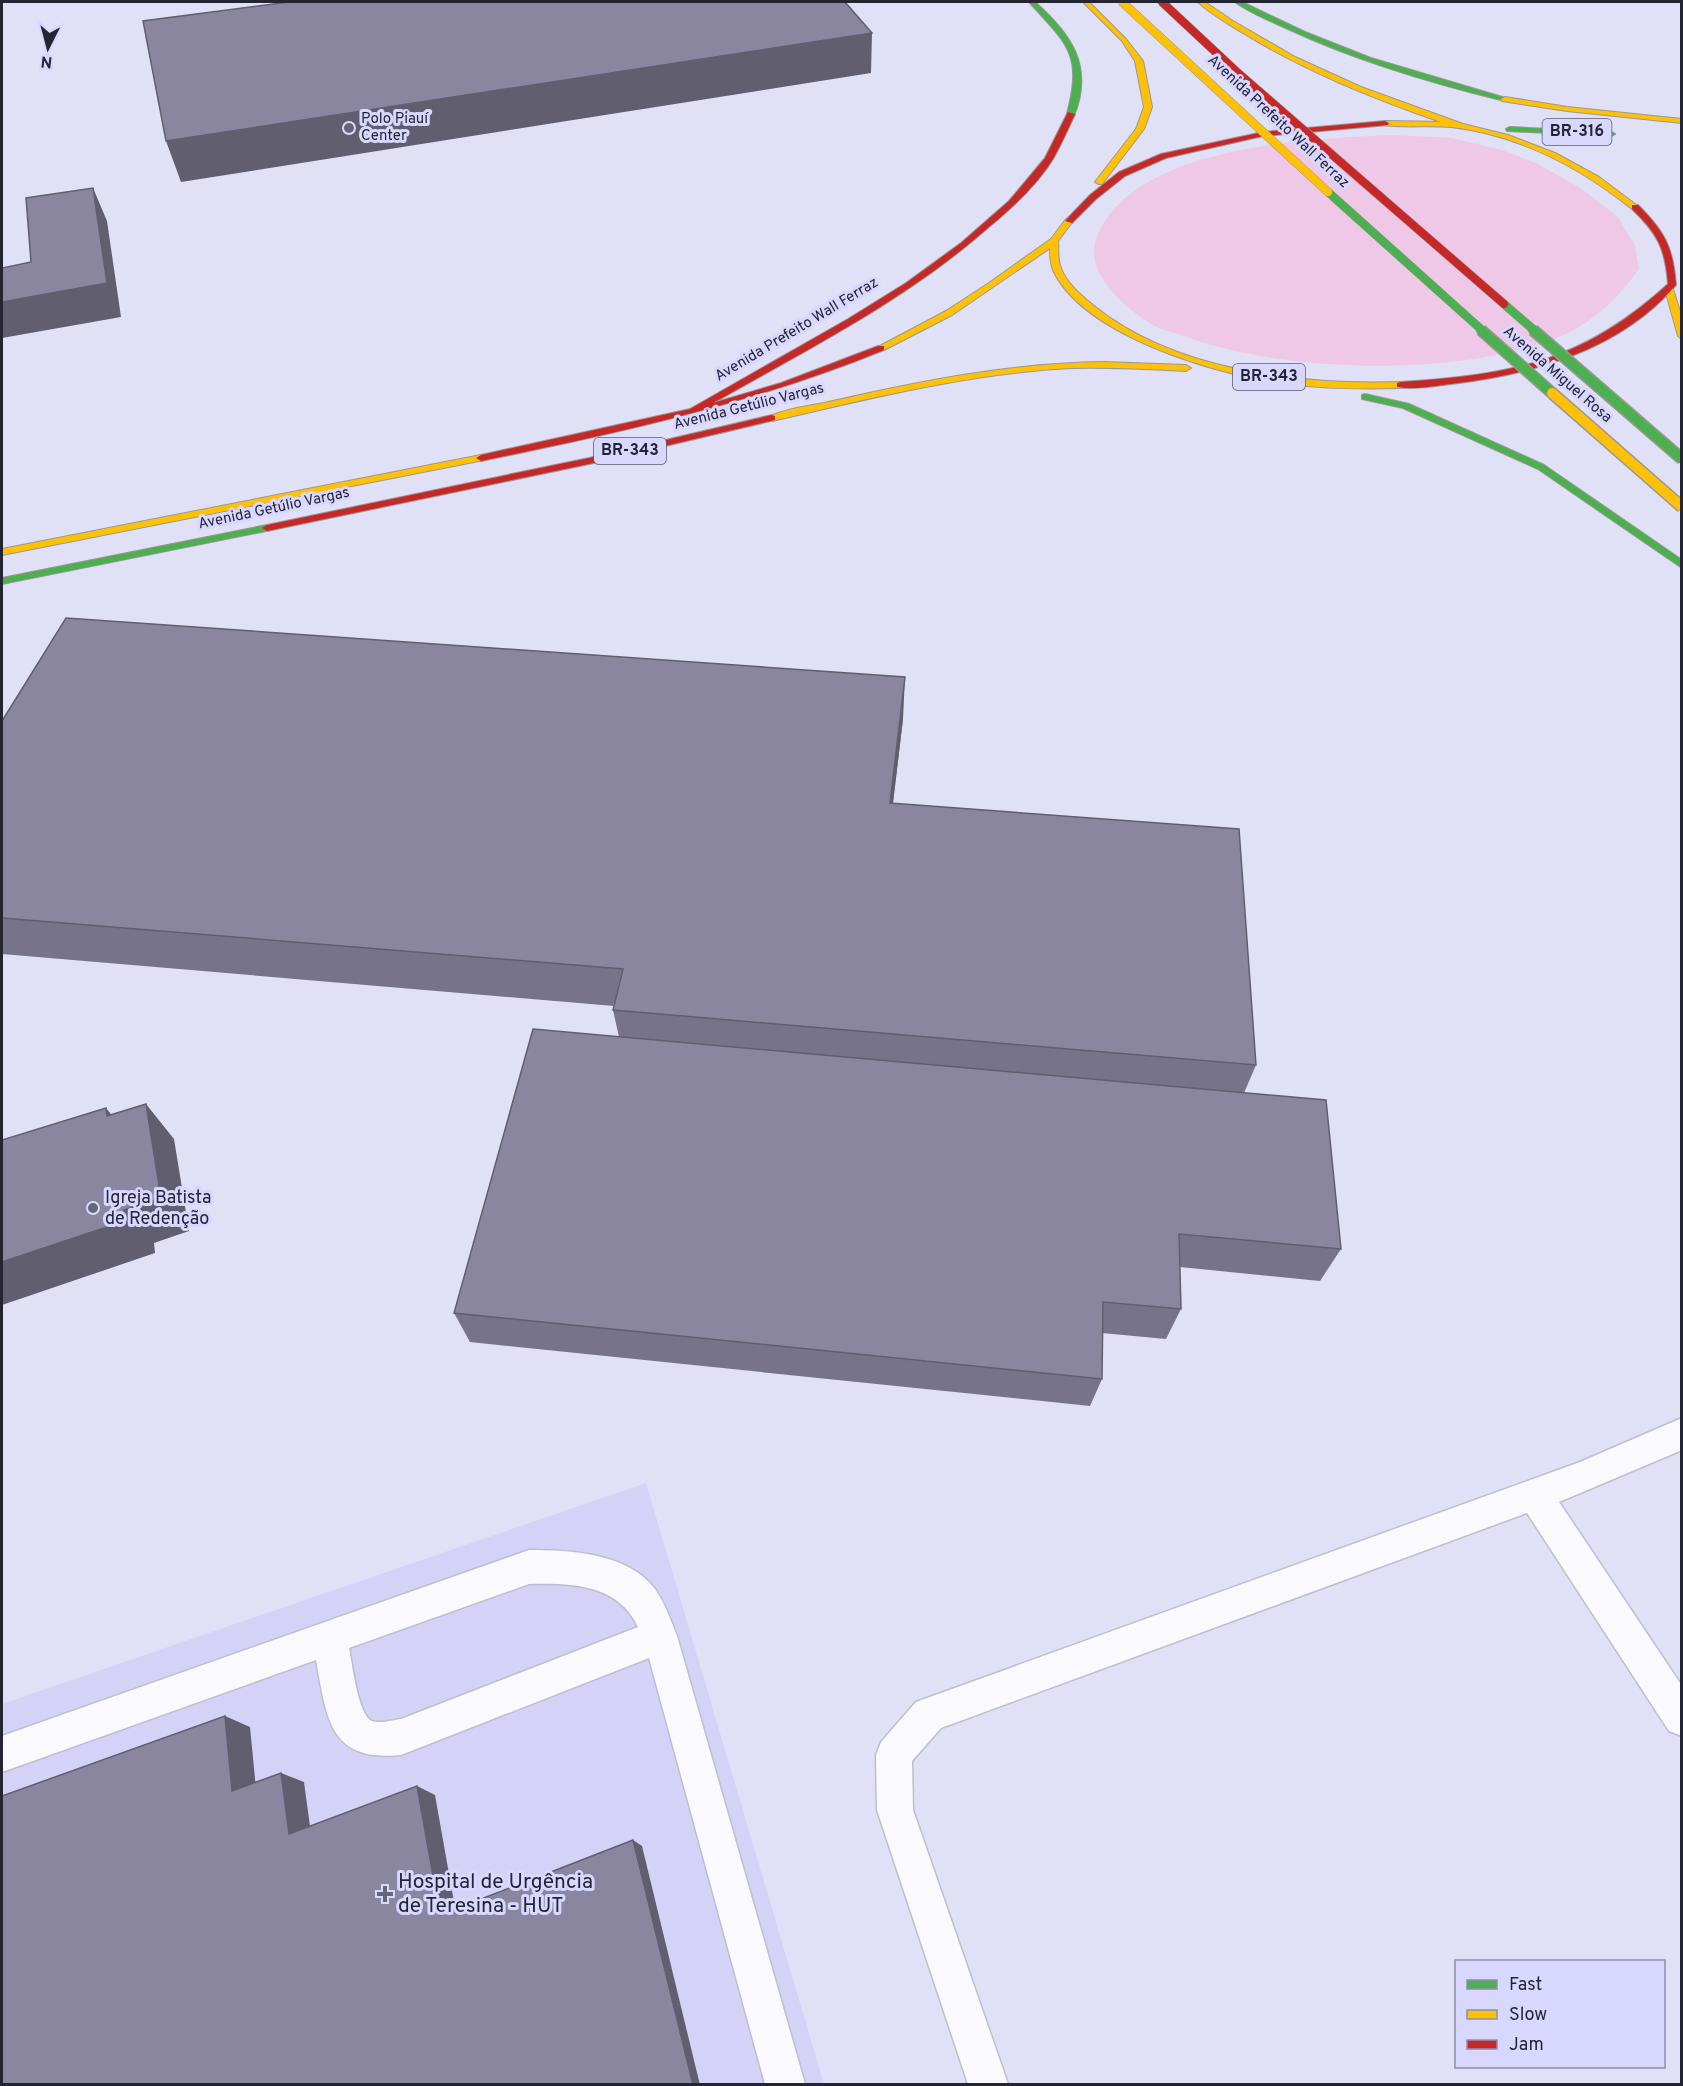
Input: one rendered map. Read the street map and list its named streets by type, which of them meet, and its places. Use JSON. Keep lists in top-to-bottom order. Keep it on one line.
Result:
{"streets":{"main road":["Avenida Prefeito Wall Ferraz","BR-316","Avenida Miguel Rosa","BR-343","Avenida Getúlio Vargas"]},"crossings":[["Avenida Prefeito Wall Ferraz","Avenida Miguel Rosa"],["Avenida Prefeito Wall Ferraz","Avenida Getúlio Vargas"],["BR-316","BR-343"],["BR-343","Avenida Getúlio Vargas"]],"places":{"other":["Polo Piauí Center","Igreja Batista de Redenção"],"health":["Hospital de Urgência de Teresina - HUT"]},"legend":["Fast","Slow","Jam"],"north":"bottom"}
